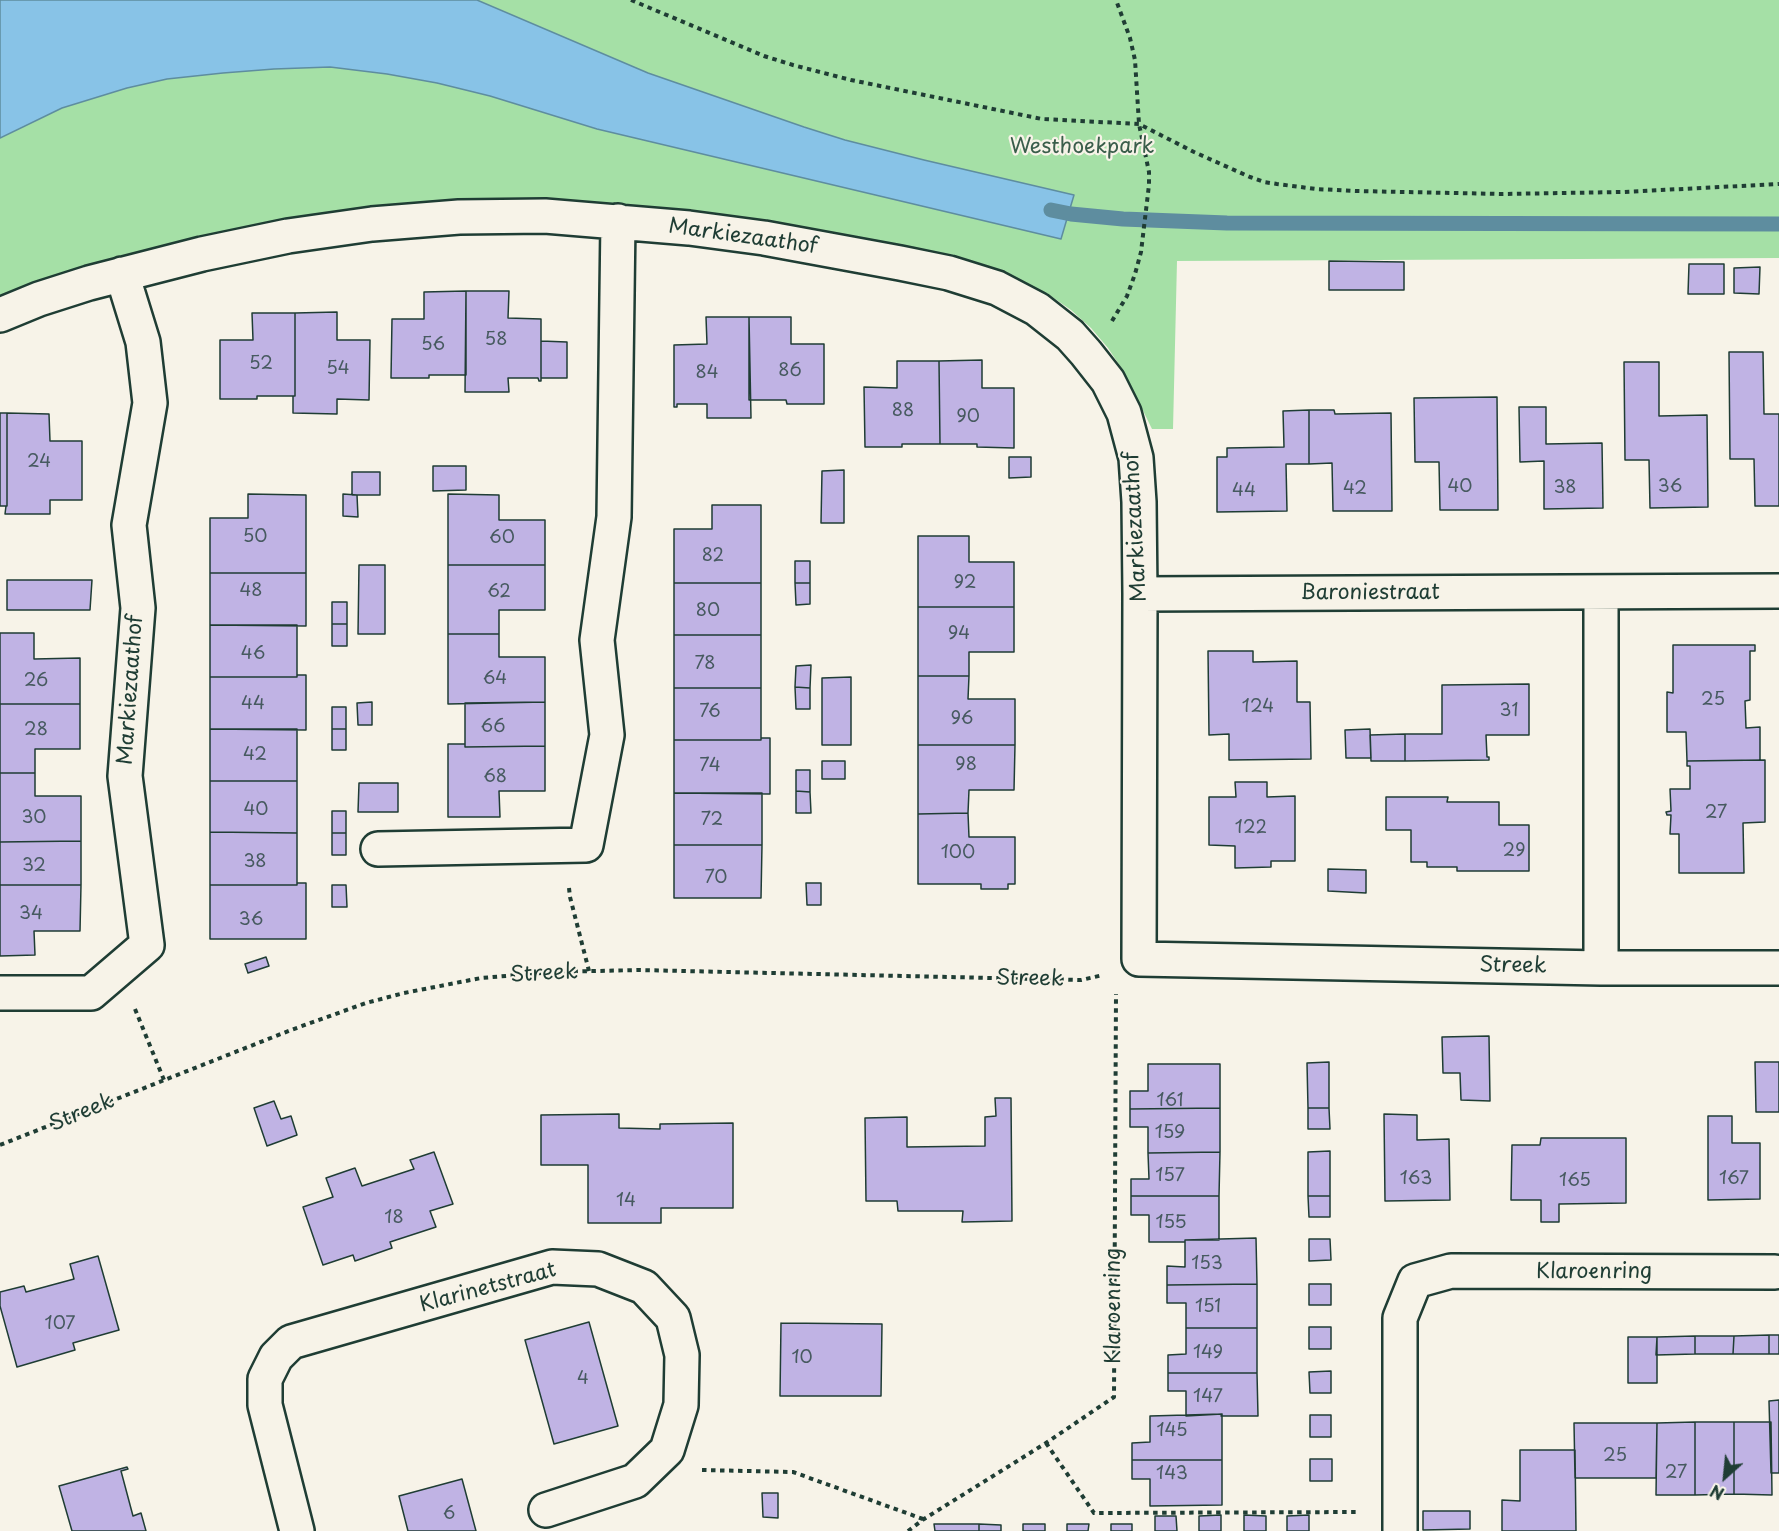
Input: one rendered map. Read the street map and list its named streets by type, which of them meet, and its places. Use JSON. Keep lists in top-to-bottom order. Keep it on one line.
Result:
{"streets":{"street":["Markiezaathof","Baroniestraat","Streek","Klaroenring","Klarinetstraat"]},"crossings":[["Markiezaathof","Baroniestraat"],["Markiezaathof","Streek"]],"parks":["Westhoekpark"],"house_numbers":["58","56","52","54","86","84","88","90","24","40","36","38","42","44","50","60","82","92","48","62","80","94","46","78","64","26","25","44","124","31","76","96","66","28","42","98","74","68","40","27","30","72","122","29","100","38","32","70","34","36","161","159","157","163","167","165","14","18","155","153","151","107","149","10","4","147","145","25","27","143","6"],"north":"bottom left"}
